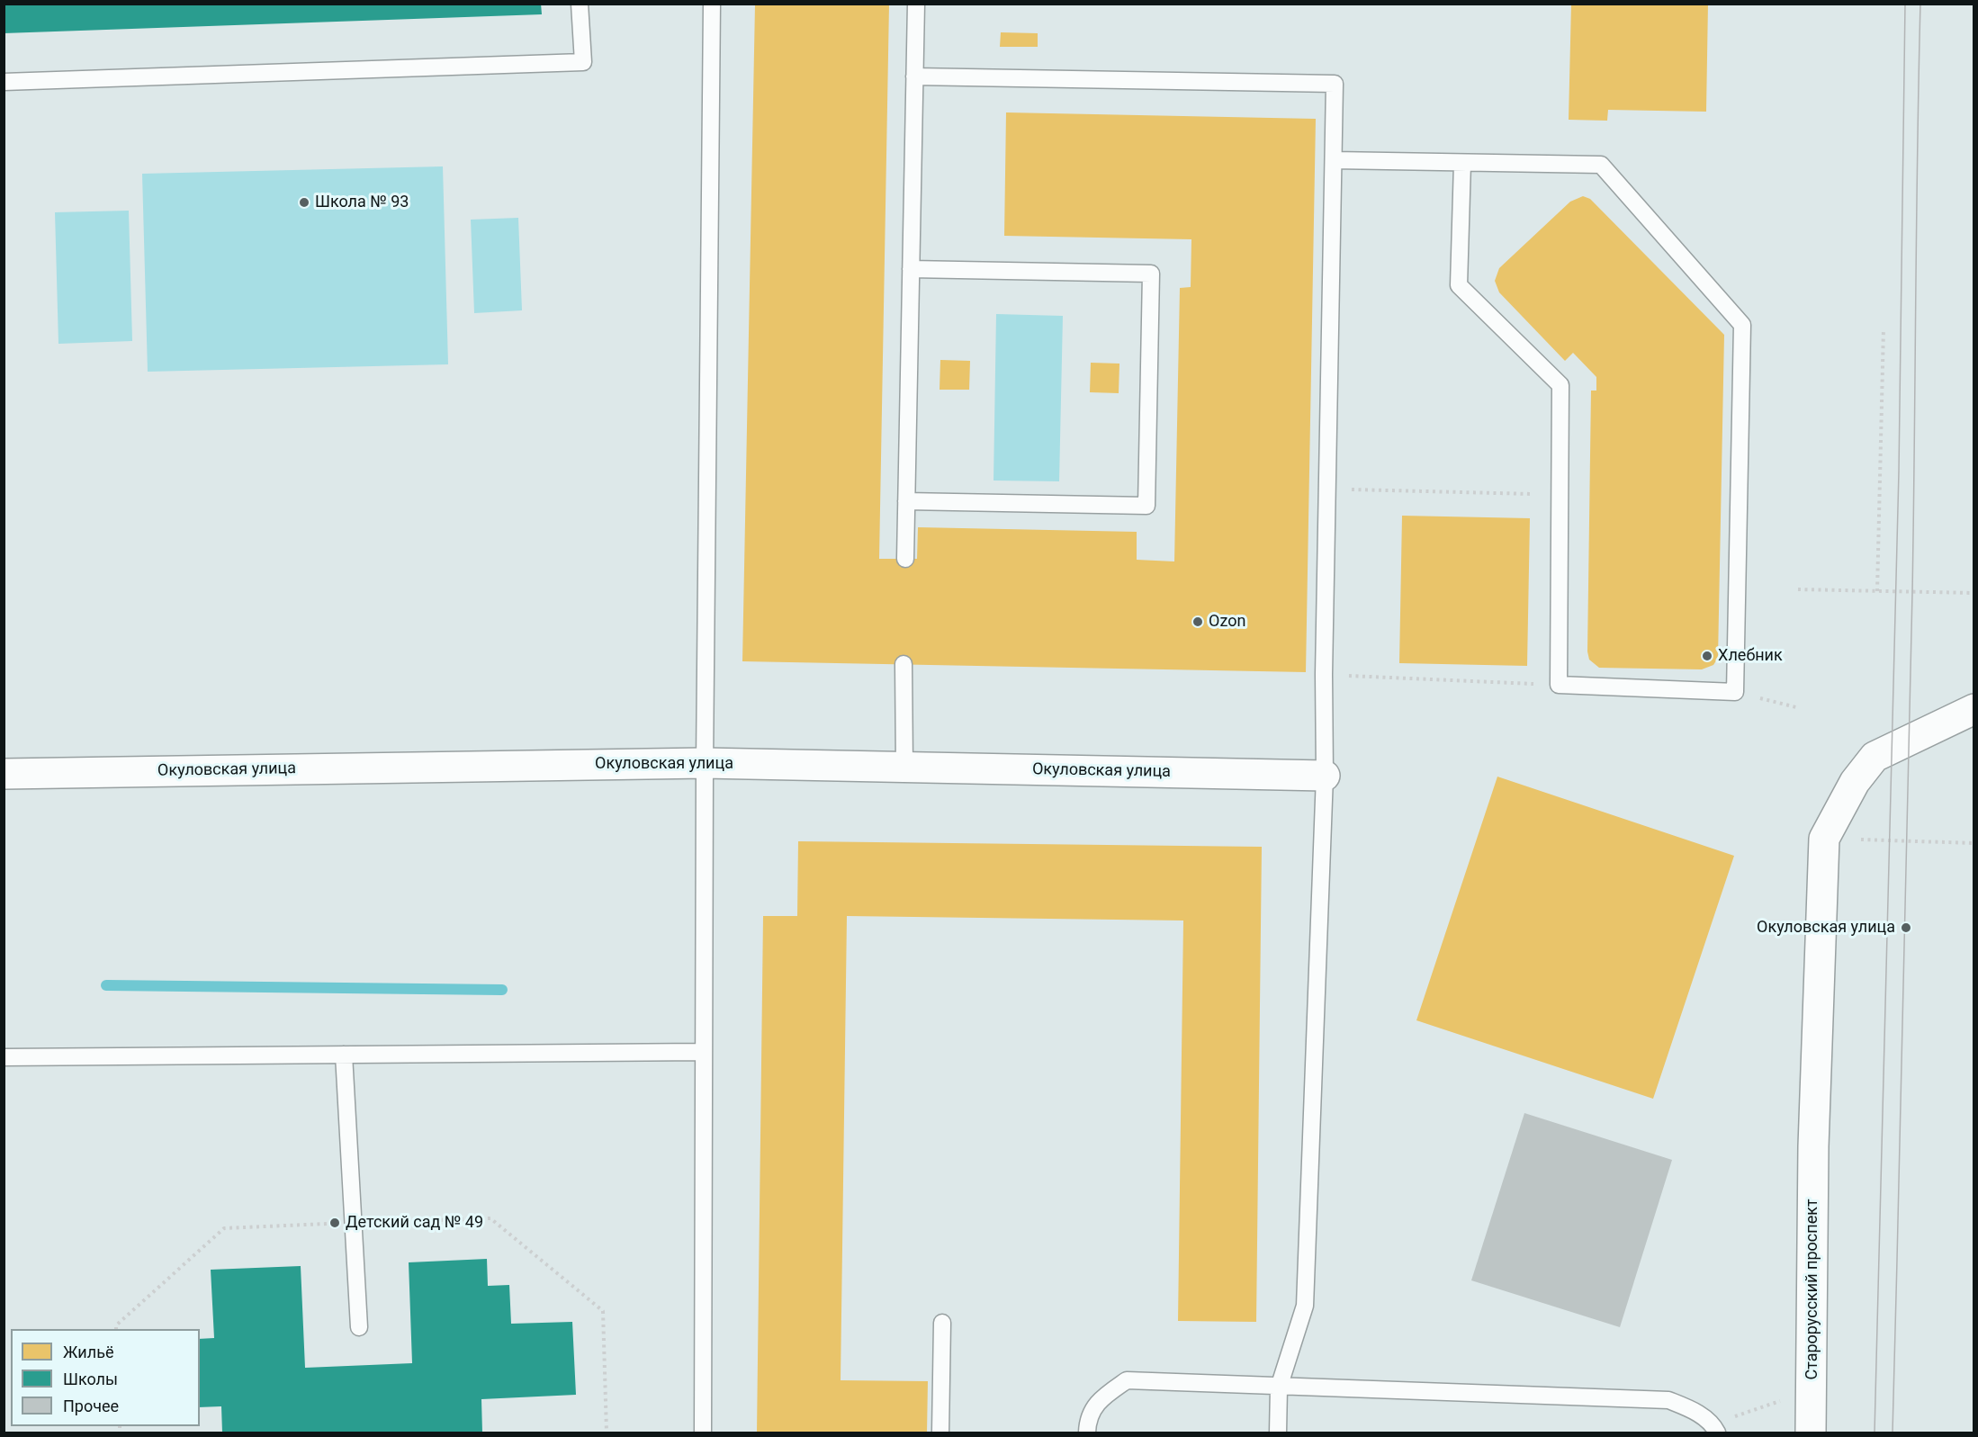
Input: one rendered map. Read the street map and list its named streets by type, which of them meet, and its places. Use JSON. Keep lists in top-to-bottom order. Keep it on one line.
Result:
{"streets":{"street":["Окуловская улица","Старорусский проспект"]},"places":["Школа № 93","Ozon","Хлебник","Окуловская улица","Детский сад № 49"],"legend":["Жильё","Школы","Прочее"]}
